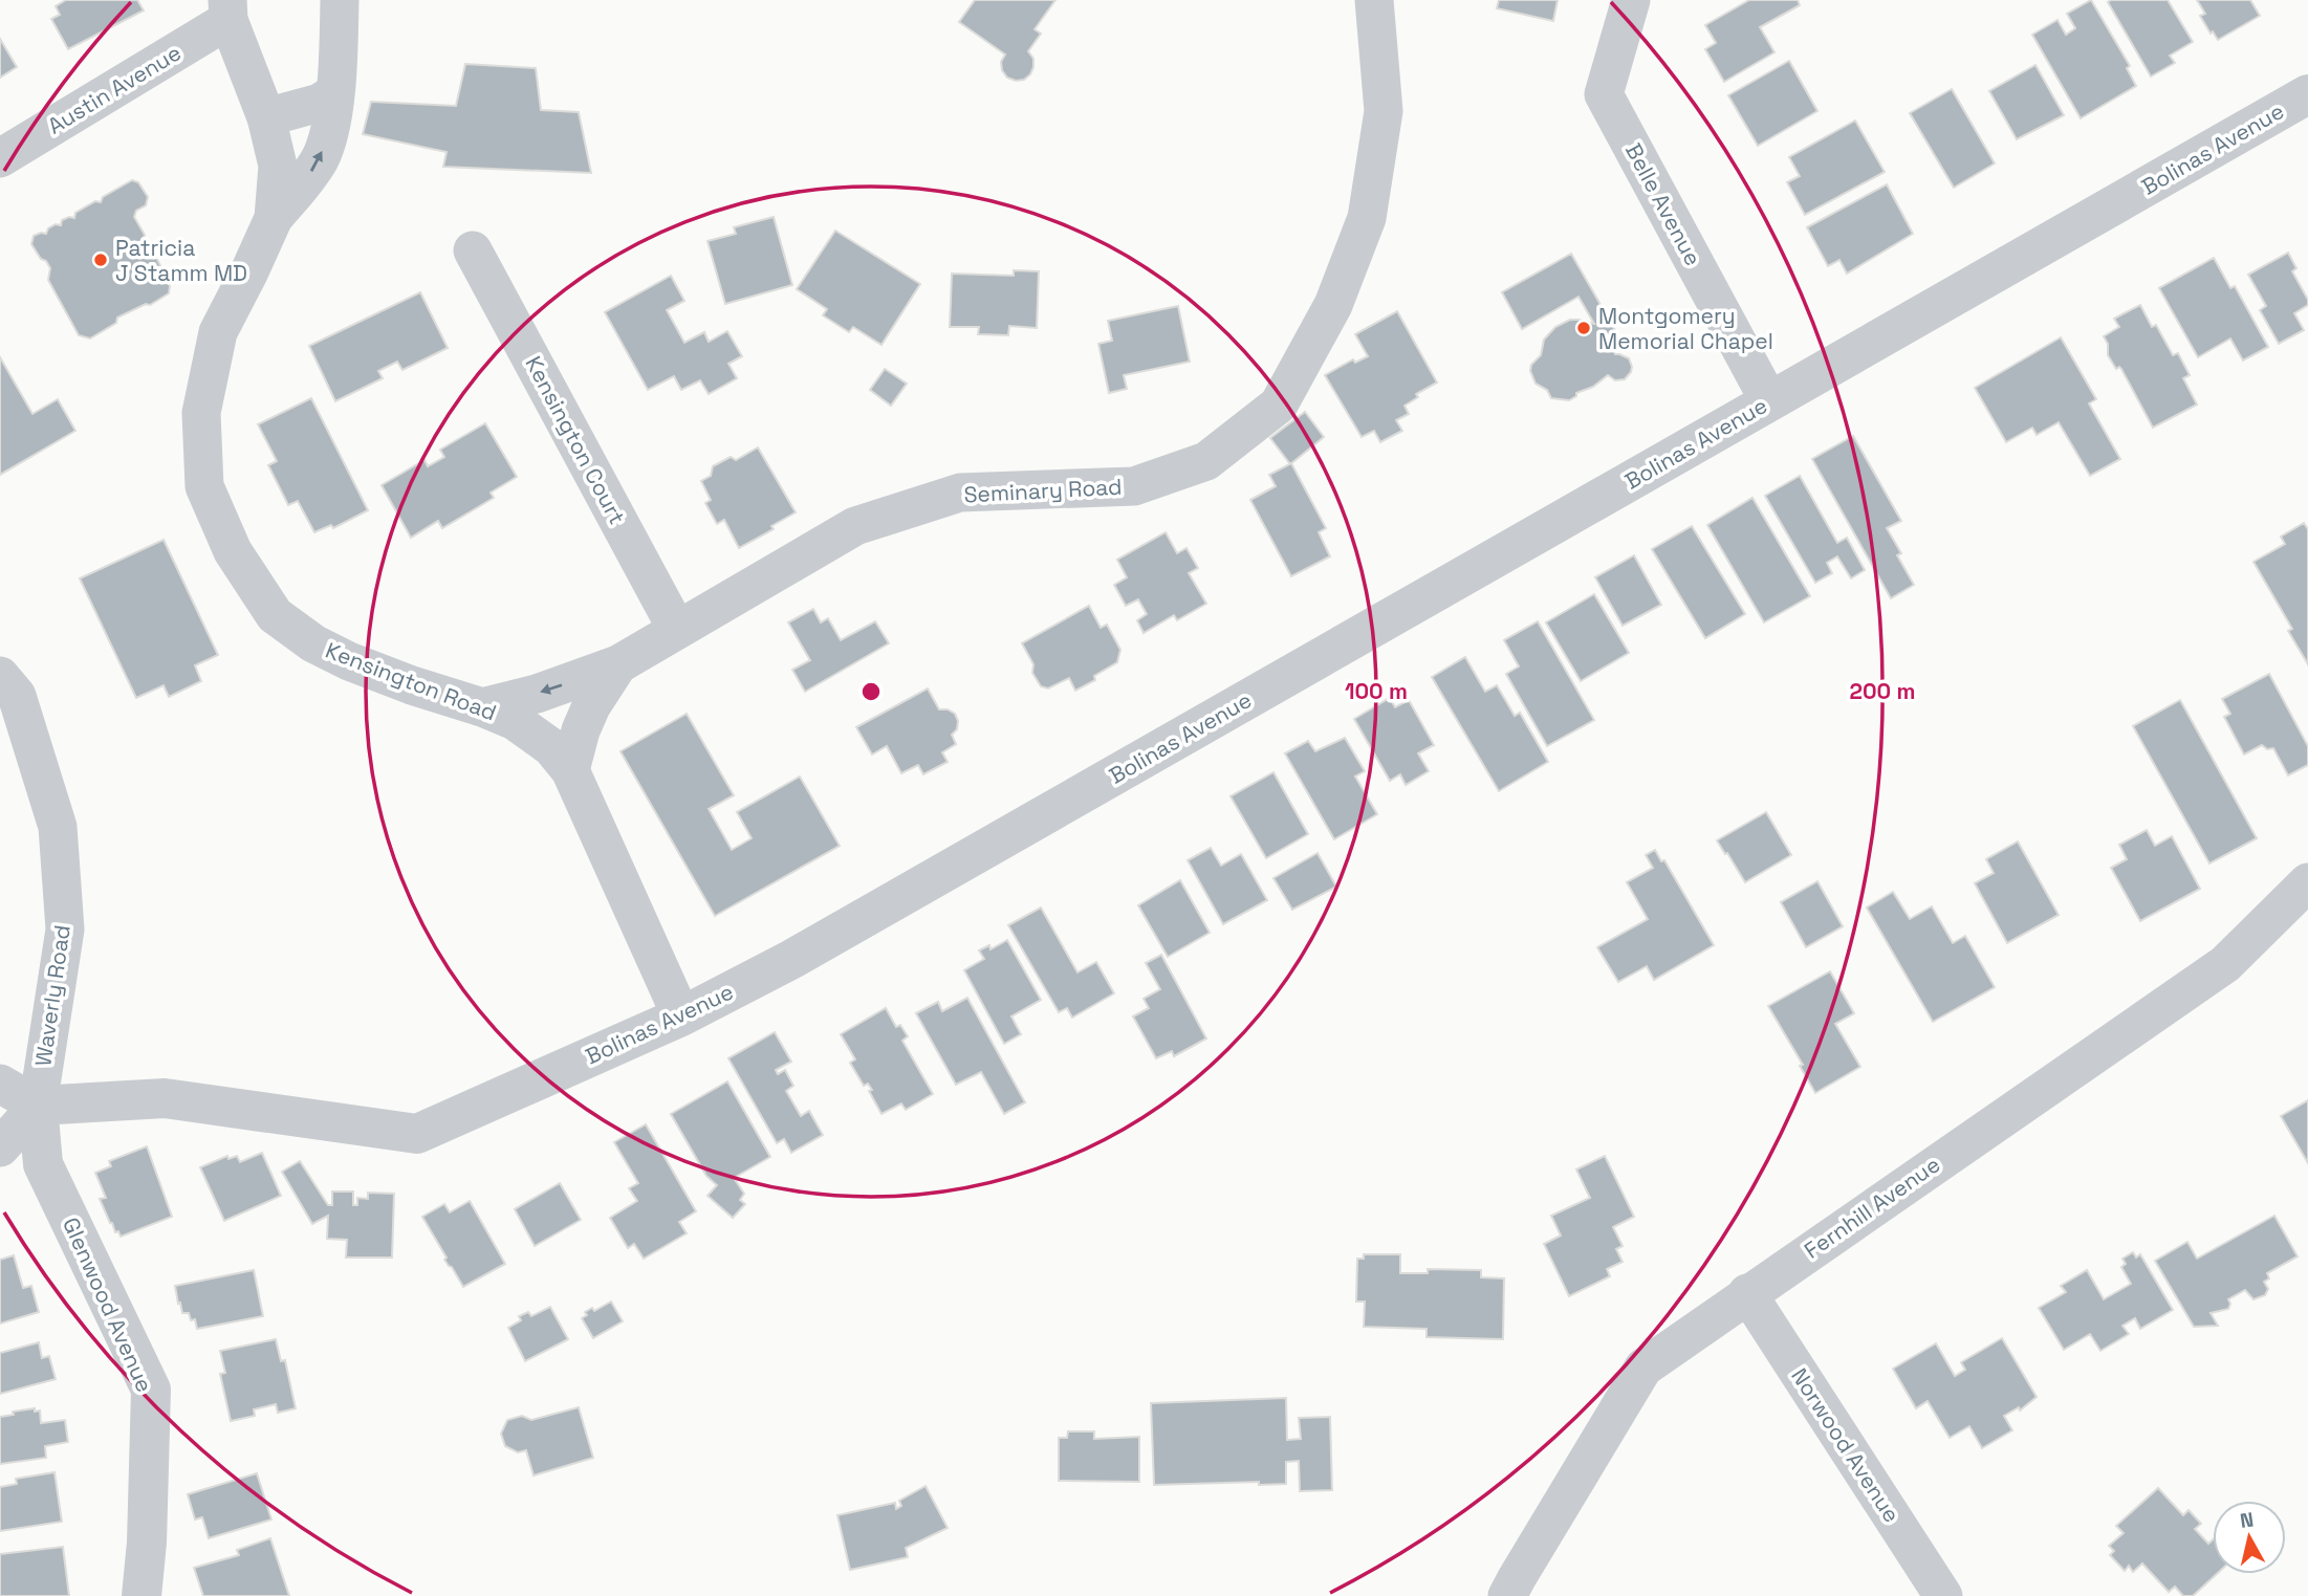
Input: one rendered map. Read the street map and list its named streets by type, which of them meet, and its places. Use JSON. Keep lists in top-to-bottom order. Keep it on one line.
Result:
{"streets":{"street":["Austin Avenue","Bolinas Avenue","Belle Avenue","Kensington Court","Seminary Road","Kensington Road","Waverly Road","Fernhill Avenue","Glenwood Avenue","Norwood Avenue"]},"crossings":[["Austin Avenue","Kensington Road"],["Bolinas Avenue","Belle Avenue"],["Bolinas Avenue","Kensington Road"],["Bolinas Avenue","Waverly Road"],["Bolinas Avenue","Glenwood Avenue"],["Kensington Court","Seminary Road"],["Seminary Road","Kensington Road"],["Waverly Road","Glenwood Avenue"],["Fernhill Avenue","Norwood Avenue"]],"places":["Patricia J Stamm MD","Montgomery Memorial Chapel"],"north":"top","rings":["100 m","200 m"]}
